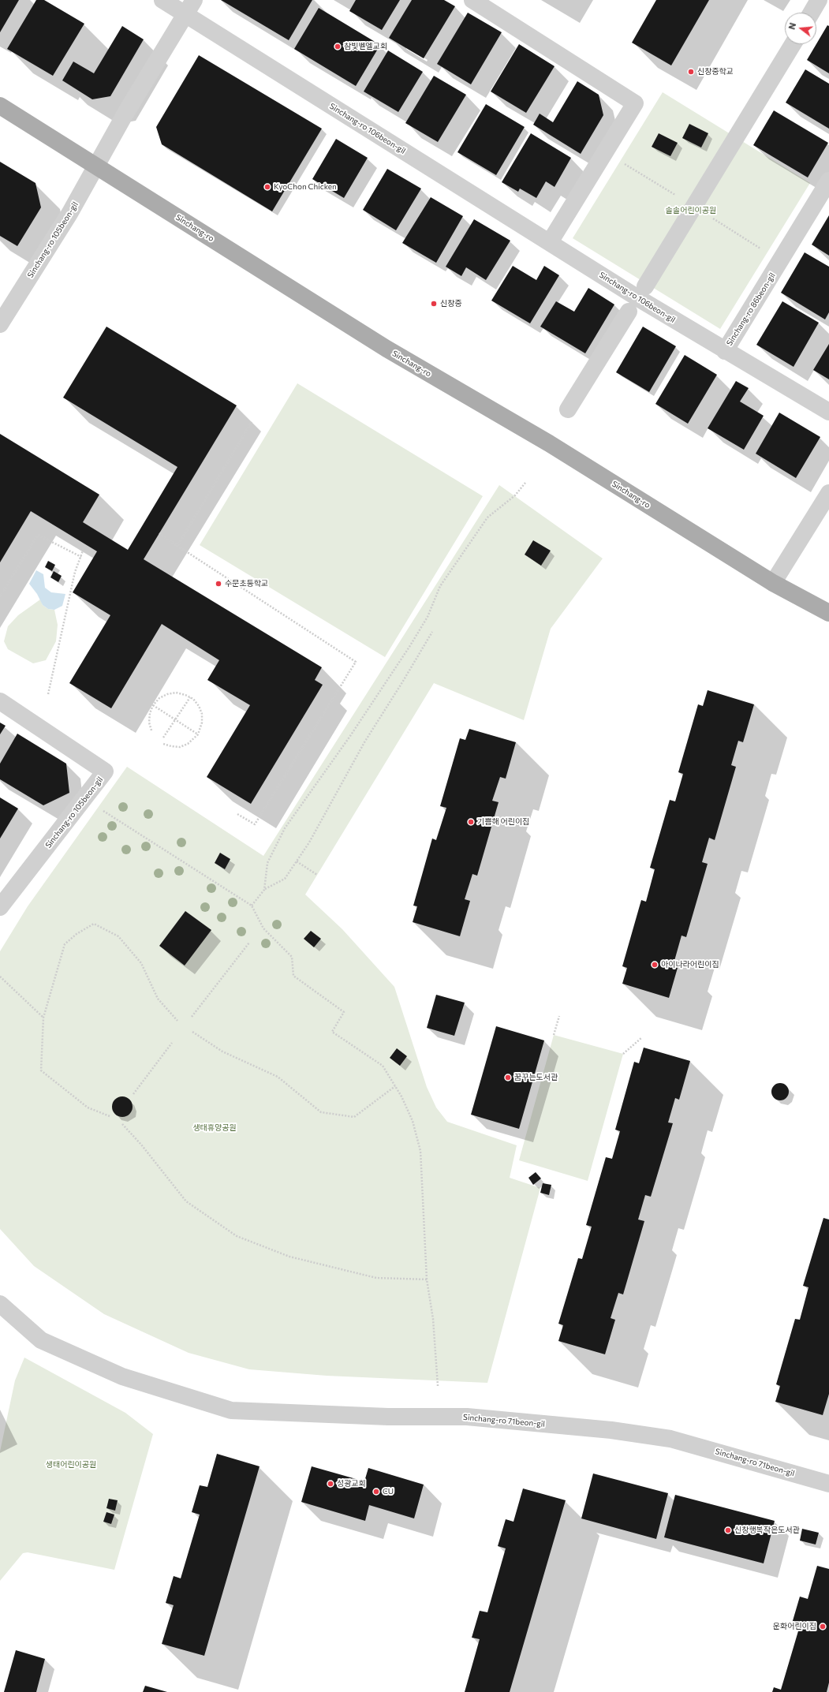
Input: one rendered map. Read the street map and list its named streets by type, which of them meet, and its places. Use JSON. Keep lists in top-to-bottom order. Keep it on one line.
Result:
{"streets":{"main road":["Sinchang-ro"],"street":["Sinchang-ro 106beon-gil","Sinchang-ro 105beon-gil","Sinchang-ro 86beon-gil","Sinchang-ro 71beon-gil"]},"crossings":[["Sinchang-ro 106beon-gil","Sinchang-ro 86beon-gil"],["Sinchang-ro","Sinchang-ro 105beon-gil"]],"parks":["솔솔어린이공원","생태휴양공원","생태어린이공원"],"places":["참빛벧엘교회","신창중학교","KyoChon Chicken","신창중","수문초등학교","기쁨해 어린이집","아이나라어린이집","꿈꾸는도서관","성광교회","CU","신창행복작은도서관","운화어린이집"],"north":"left"}
